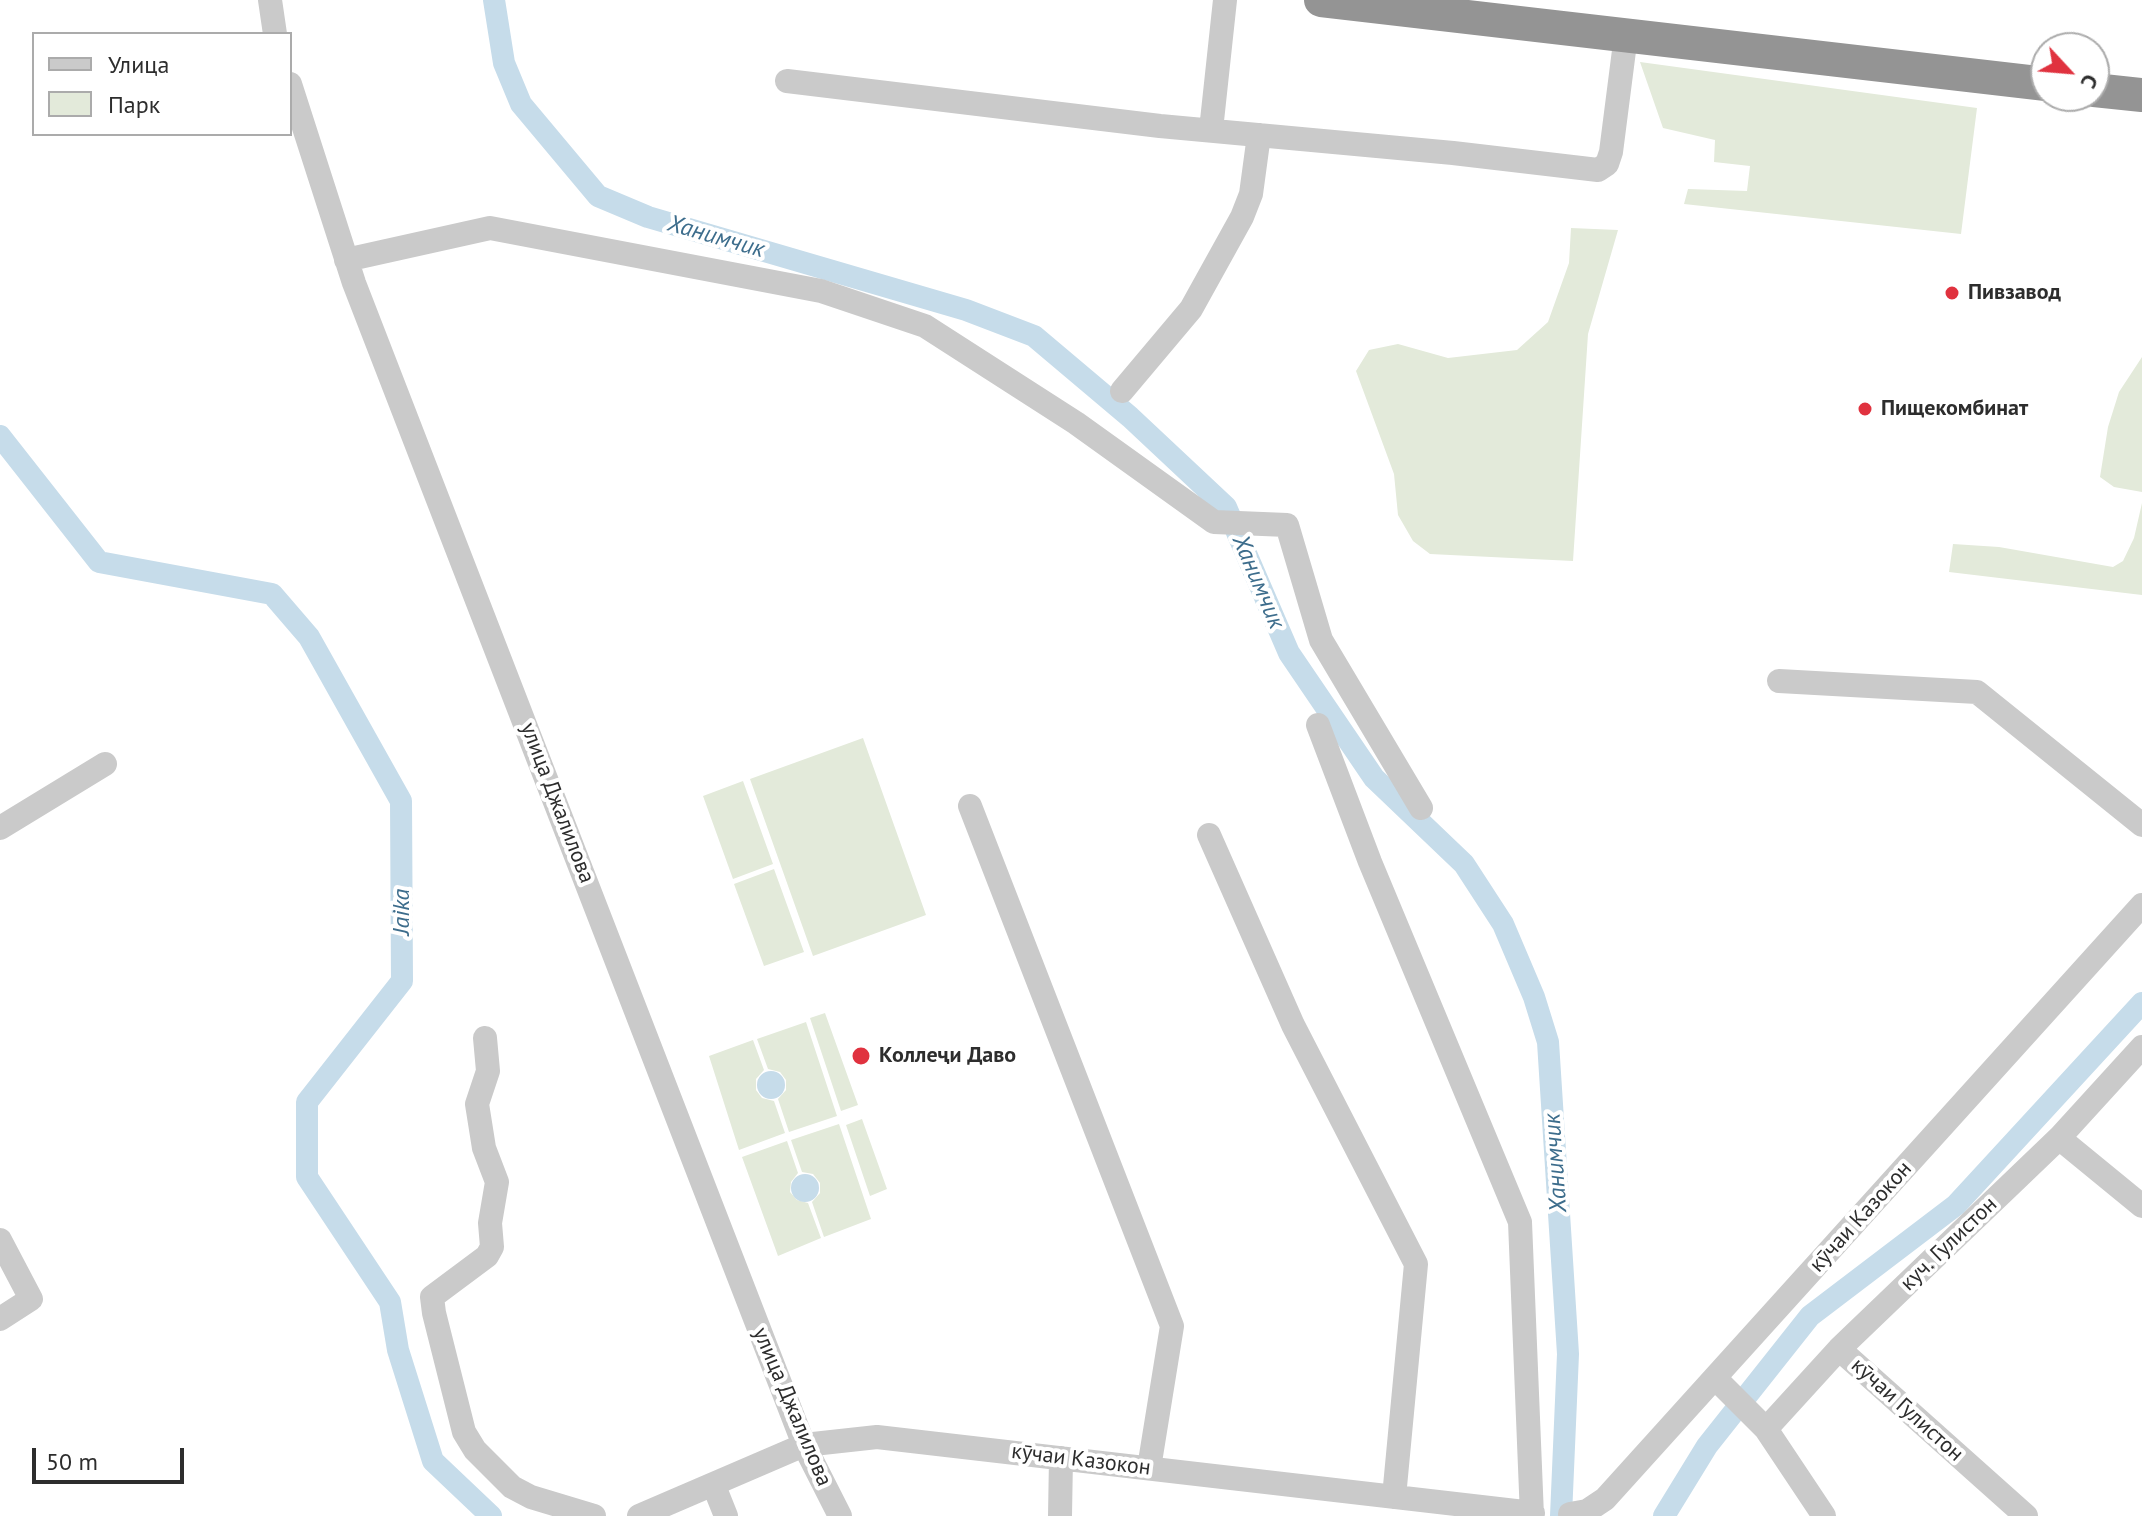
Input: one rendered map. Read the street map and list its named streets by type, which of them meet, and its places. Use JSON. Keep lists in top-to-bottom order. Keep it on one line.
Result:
{"streets":{"street":["улица Джалилова","кӯчаи Казокон","куч. Гулистон","кӯчаи Гулистон"]},"crossings":[["улица Джалилова","кӯчаи Казокон"],["куч. Гулистон","кӯчаи Гулистон"]],"water":["Ханимчик","Jaika"],"places":["Пивзавод","Пищекомбинат","Коллеҷи Даво"],"legend":["Улица","Парк"],"scale_bar":"50 m","north":"bottom right"}
